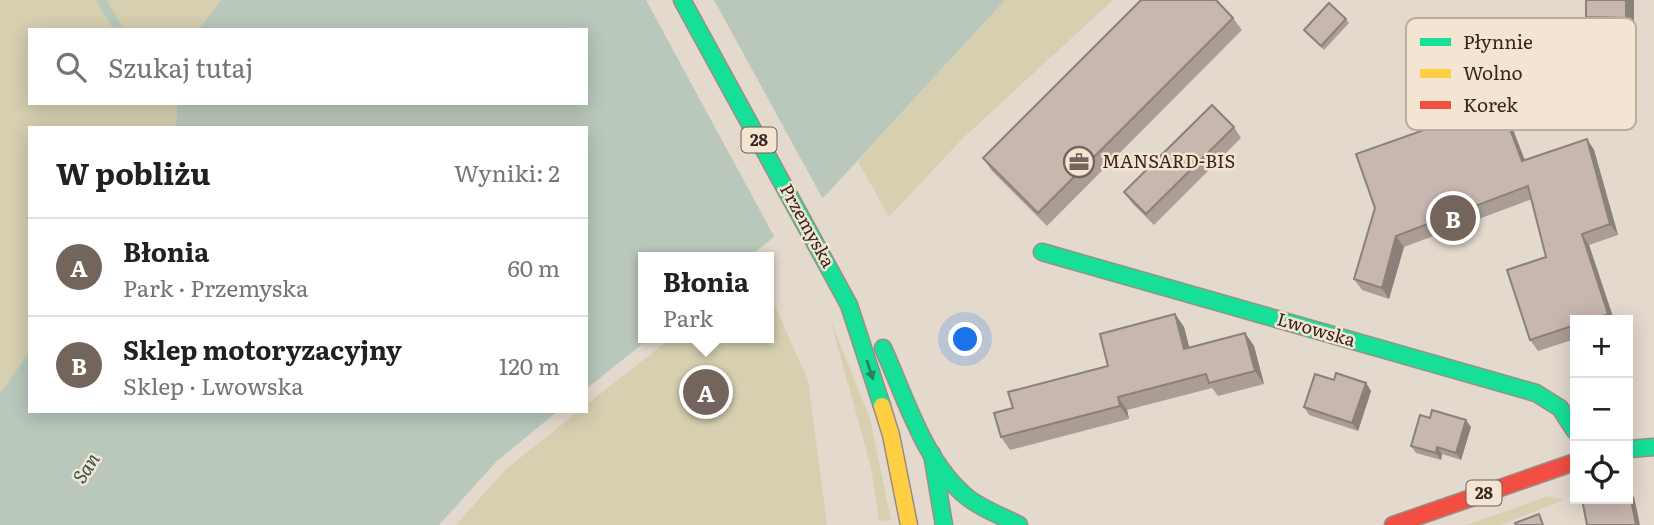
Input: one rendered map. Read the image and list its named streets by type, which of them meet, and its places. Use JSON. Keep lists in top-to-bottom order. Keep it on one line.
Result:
{"streets":{"main road":["28","Przemyska","Lwowska"]},"crossings":[["28","Przemyska"]],"water":["San"],"places":{"office":["MANSARD-BIS"]},"legend":["Płynnie","Wolno","Korek"],"page":{"search":"Szukaj tutaj","heading":["W pobliżu","Wyniki: 2"],"pins":["B","A"],"list":[{"mark":"A","name":"Błonia","note":"Park · Przemyska","value":"60 m"},{"mark":"B","name":"Sklep motoryzacyjny","note":"Sklep · Lwowska","value":"120 m"}],"popup":["Błonia","Park"],"map_buttons":["+","−"]}}
